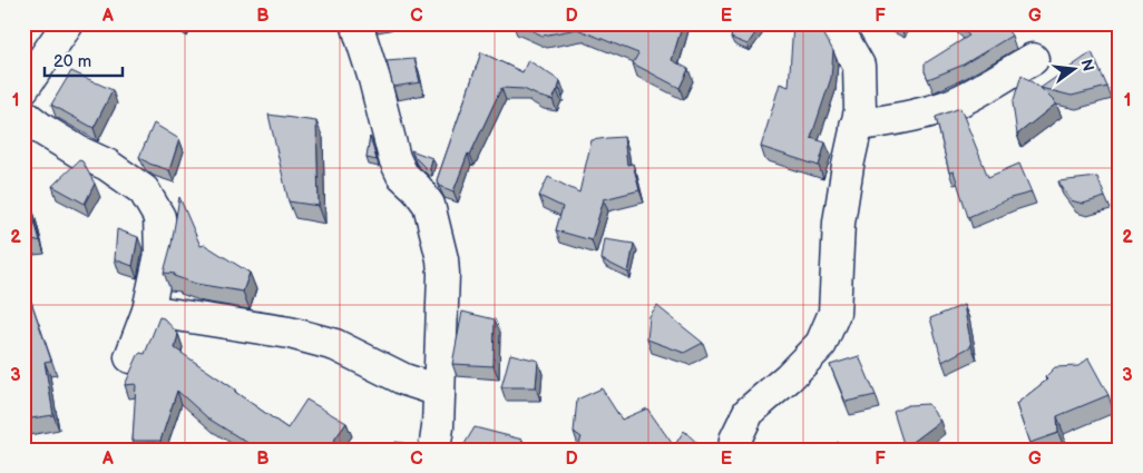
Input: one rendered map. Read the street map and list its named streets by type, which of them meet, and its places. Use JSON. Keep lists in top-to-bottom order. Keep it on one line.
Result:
{"scale_bar":"20 m","north":"right","grid":{"columns":["A","B","C","D","E","F","G"],"rows":["1","2","3"]}}
